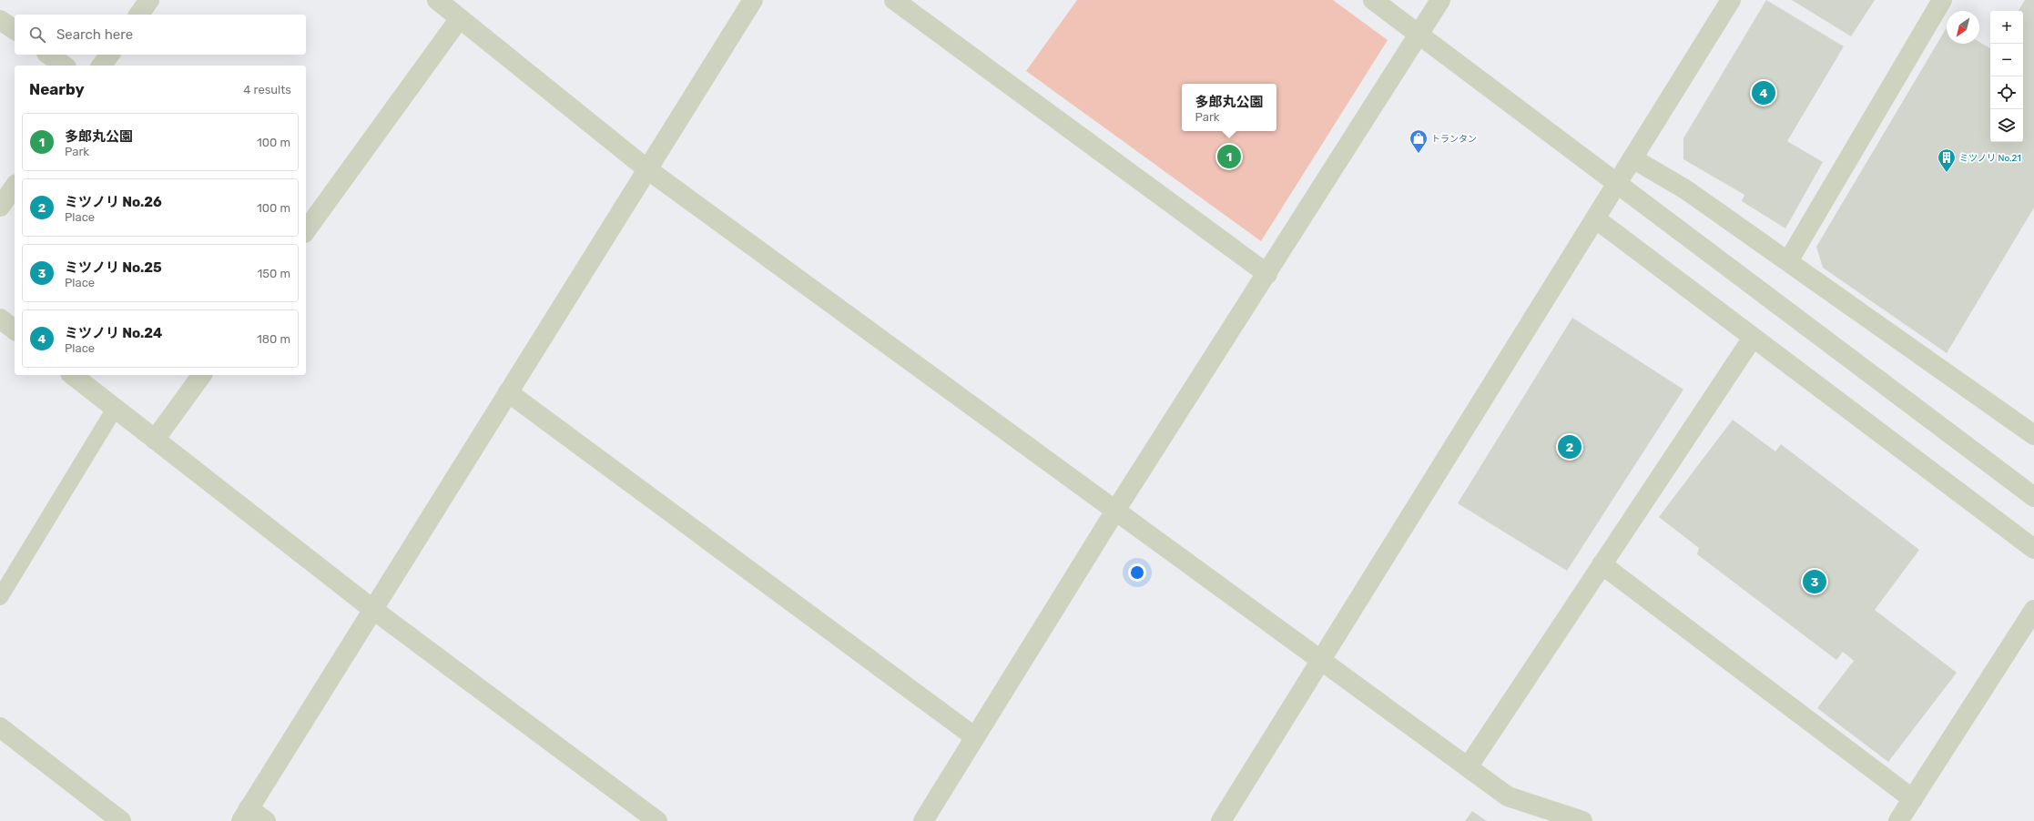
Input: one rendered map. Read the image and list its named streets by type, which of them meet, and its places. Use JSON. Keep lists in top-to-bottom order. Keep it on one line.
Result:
{"places":{"shop":["トランタン"],"building":["ミツノリ No.21"]},"north":"bottom left","page":{"map_buttons":["+","−"],"search":"Search here","heading":["Nearby","4 results"],"pins":["4","1","2","3"],"popup":["多郎丸公園","Park"],"list":[{"mark":"1","name":"多郎丸公園","note":"Park","value":"100 m"},{"mark":"2","name":"ミツノリ No.26","note":"Place","value":"100 m"},{"mark":"3","name":"ミツノリ No.25","note":"Place","value":"150 m"},{"mark":"4","name":"ミツノリ No.24","note":"Place","value":"180 m"}]}}
